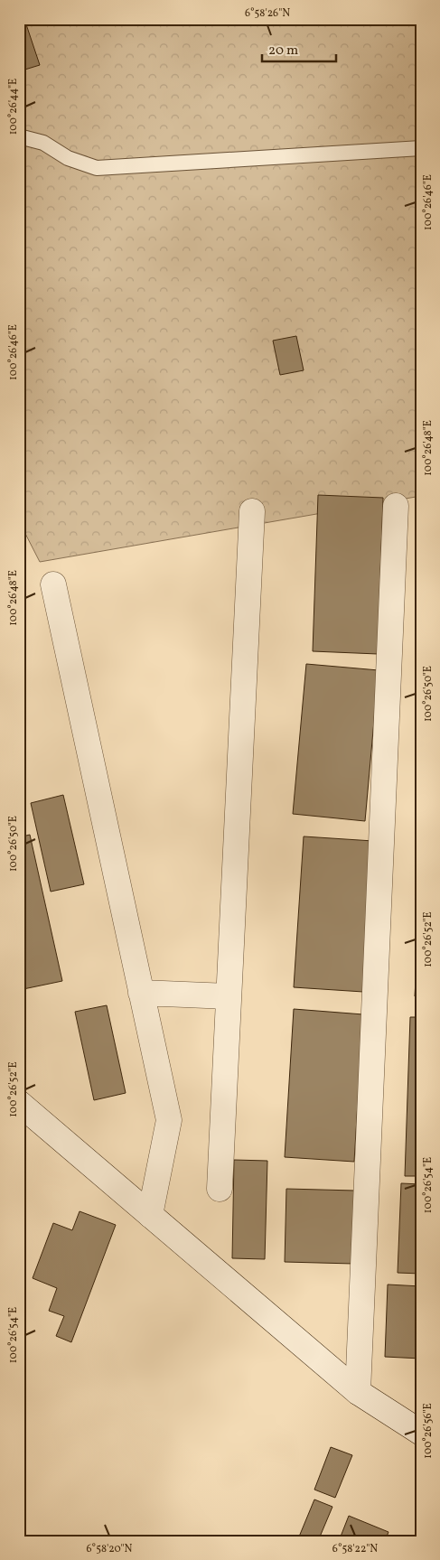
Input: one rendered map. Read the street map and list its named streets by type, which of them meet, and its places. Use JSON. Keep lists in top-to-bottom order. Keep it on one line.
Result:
{"scale_bar":"20 m","coordinates":["6°58'26\"N","100°26'44\"E","100°26'46\"E","100°26'48\"E","100°26'50\"E","100°26'52\"E","100°26'54\"E","100°26'56\"E","6°58'20\"N","6°58'22\"N"]}
